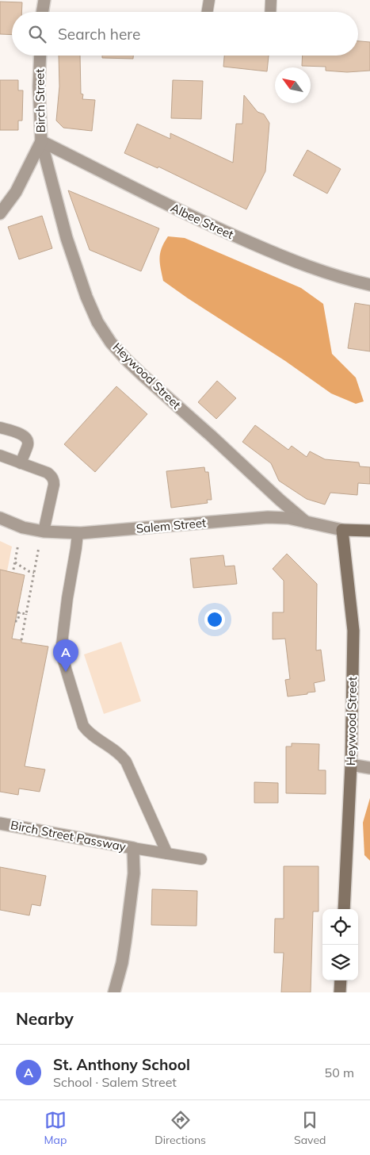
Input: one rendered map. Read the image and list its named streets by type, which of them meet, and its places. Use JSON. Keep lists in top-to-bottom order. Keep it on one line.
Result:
{"streets":{"street":["Birch Street","Albee Street","Heywood Street","Salem Street","Birch Street Passway"]},"crossings":[["Birch Street","Albee Street"],["Birch Street","Heywood Street"],["Albee Street","Heywood Street"],["Heywood Street","Salem Street"]],"north":"top left","page":{"search":"Search here","pins":"A","heading":"Nearby","list":[{"mark":"A","name":"St. Anthony School","note":"School · Salem Street","value":"50 m"}],"nav":["Map","Directions","Saved"]}}
